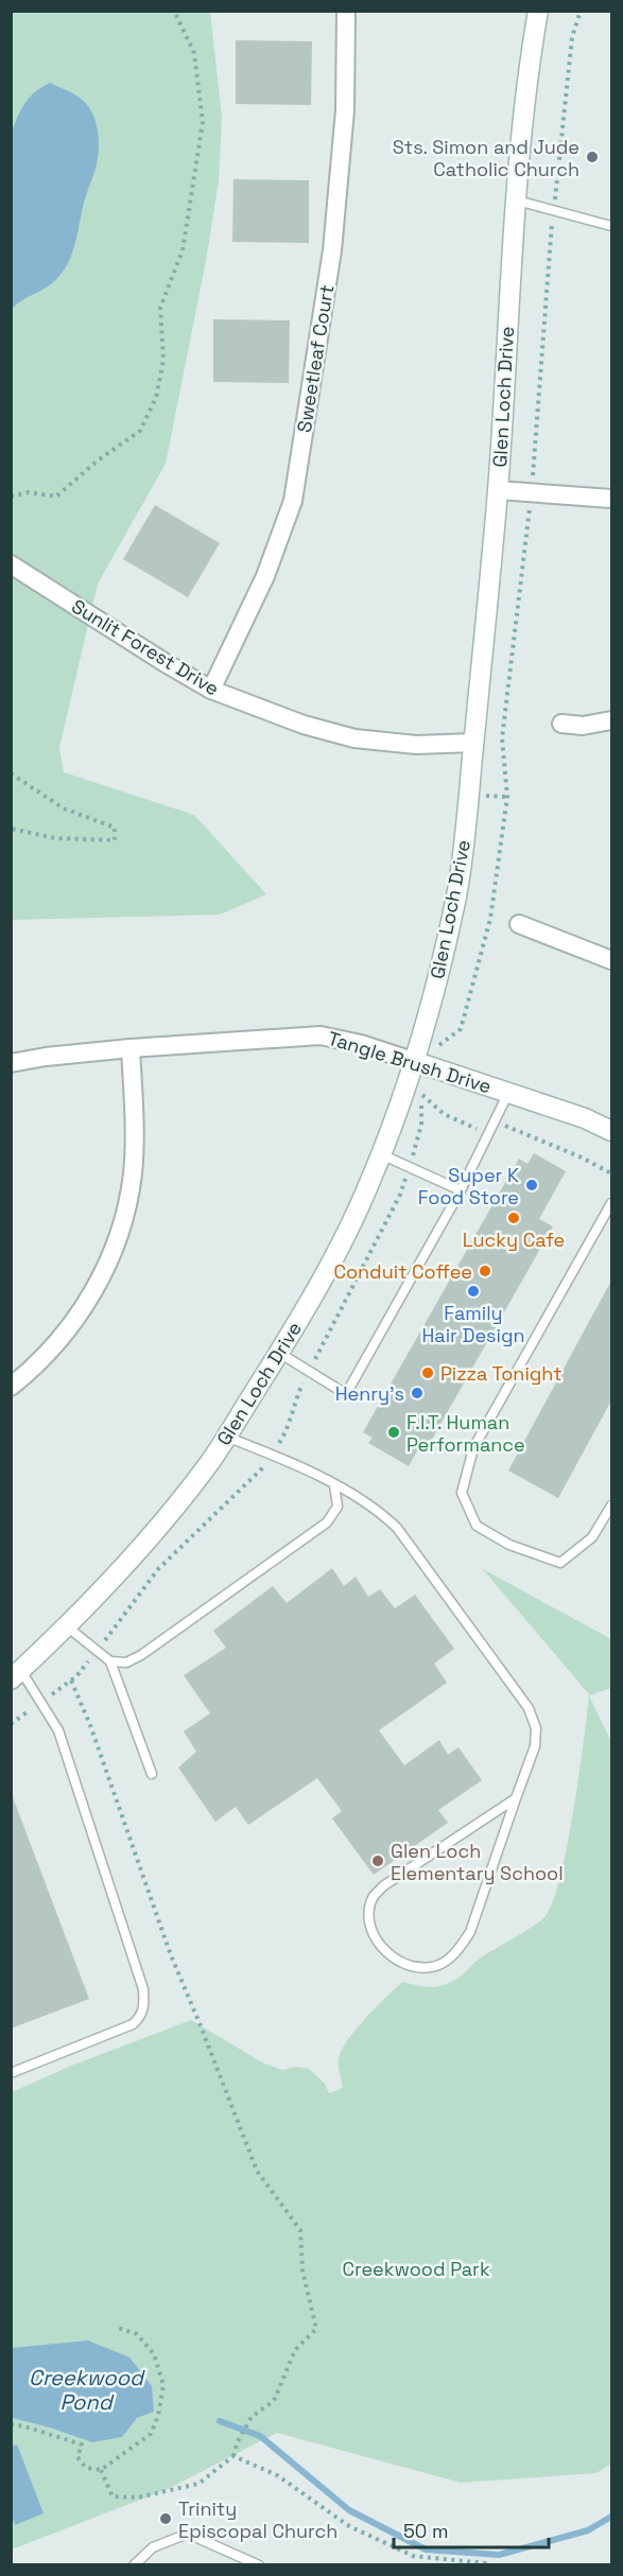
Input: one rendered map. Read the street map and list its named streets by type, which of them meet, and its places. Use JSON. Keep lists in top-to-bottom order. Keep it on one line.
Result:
{"streets":{"street":["Sweetleaf Court","Glen Loch Drive","Sunlit Forest Drive","Tangle Brush Drive"]},"crossings":[["Sweetleaf Court","Sunlit Forest Drive"],["Glen Loch Drive","Sunlit Forest Drive"],["Glen Loch Drive","Tangle Brush Drive"]],"water":["Creekwood Pond"],"parks":["Creekwood Park"],"places":["Sts. Simon and Jude Catholic Church","Super K Food Store","Lucky Cafe","Conduit Coffee","Family Hair Design","Pizza Tonight","Henry's","F.I.T. Human Performance","Glen Loch Elementary School","Trinity Episcopal Church"],"scale_bar":"50 m"}
